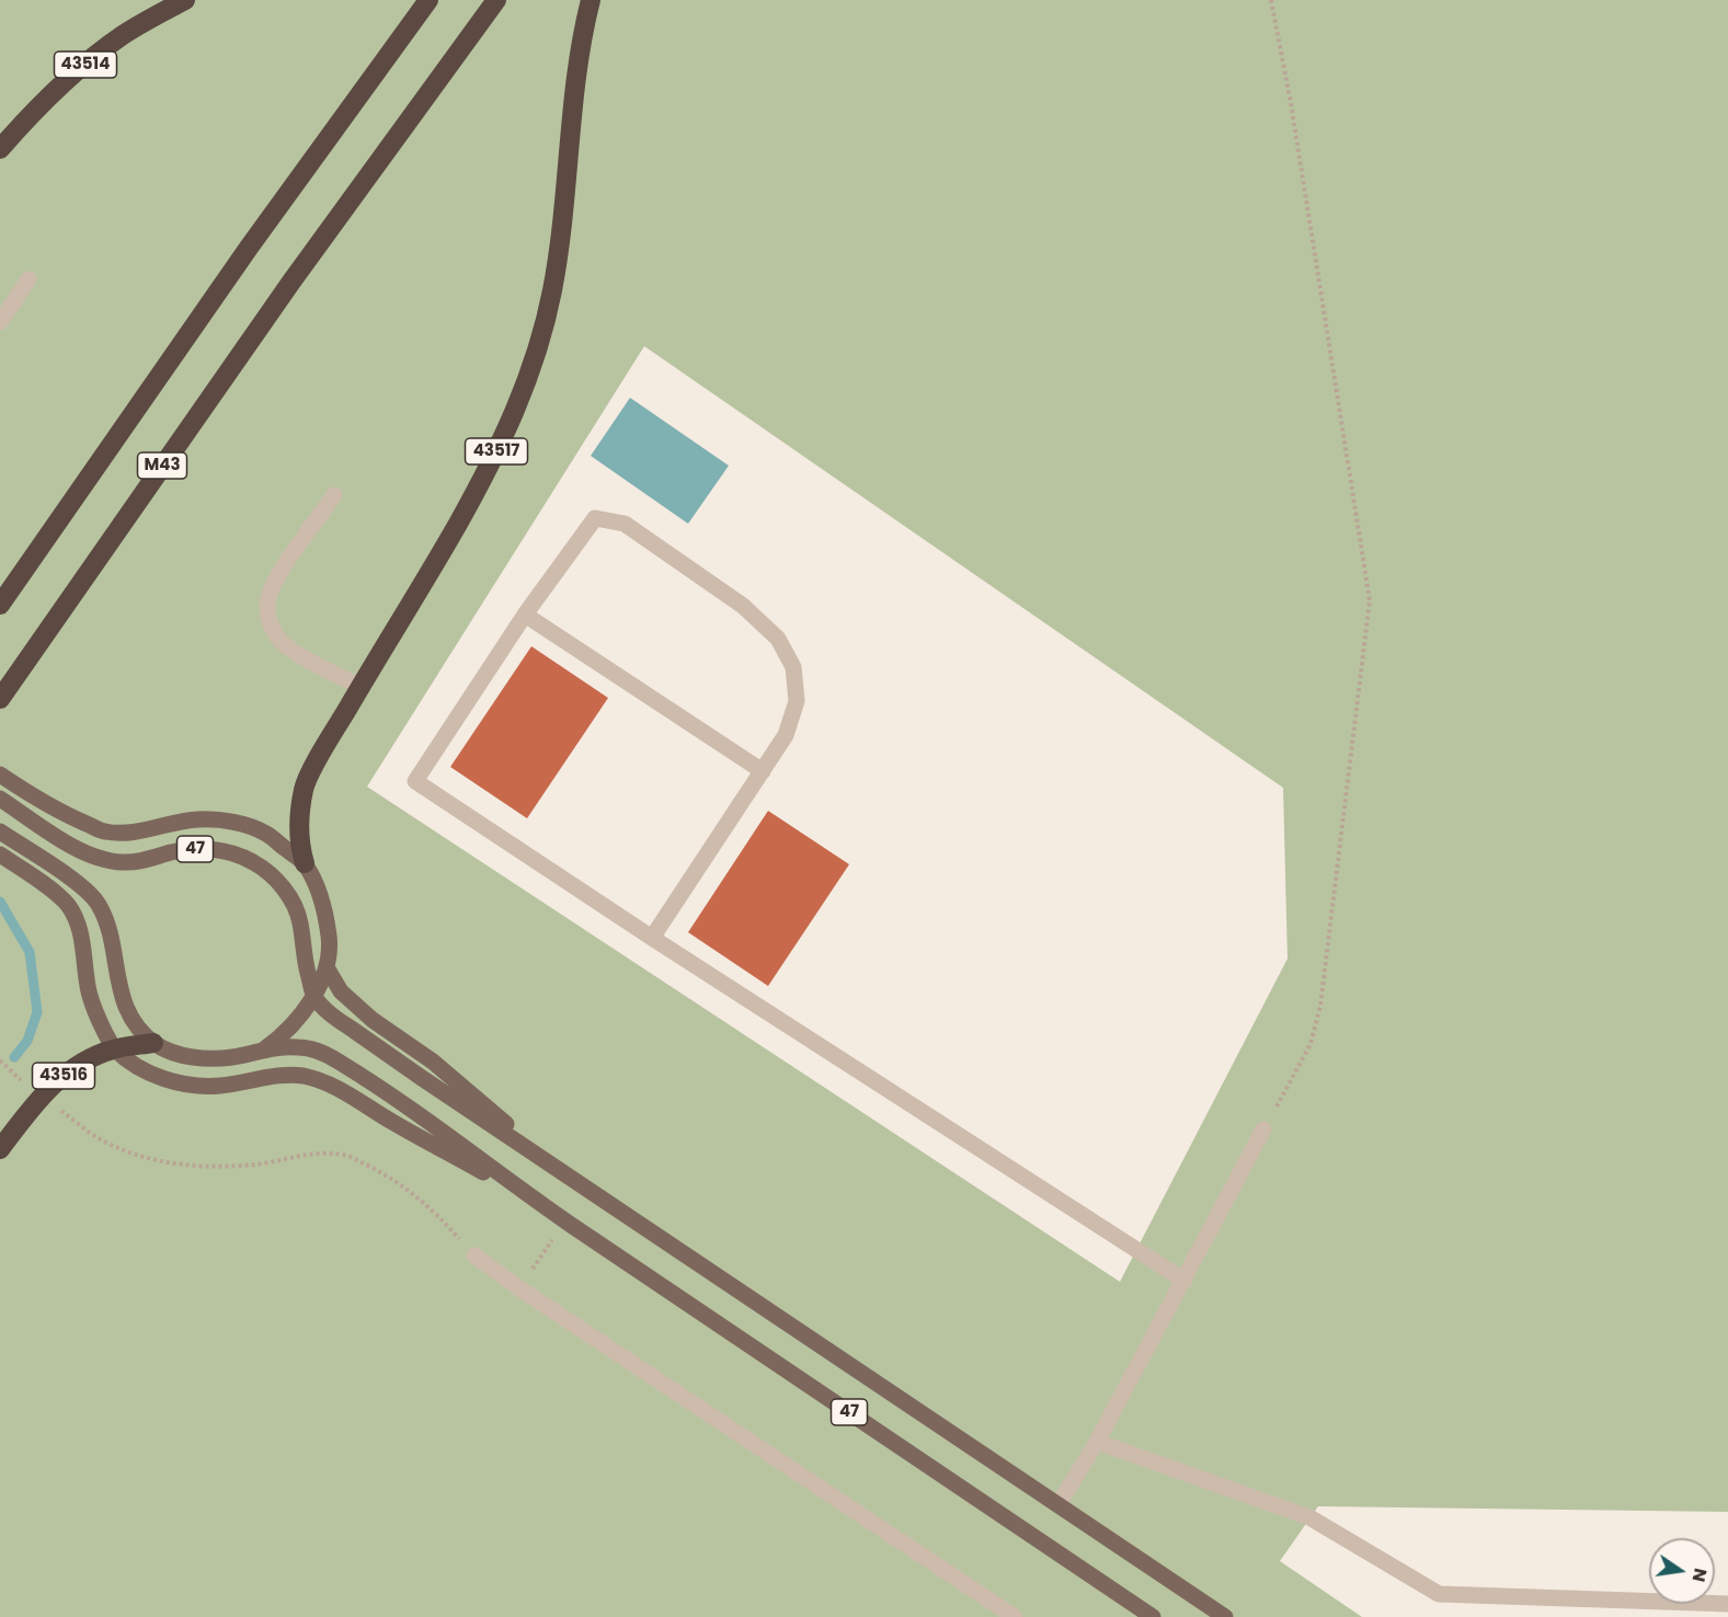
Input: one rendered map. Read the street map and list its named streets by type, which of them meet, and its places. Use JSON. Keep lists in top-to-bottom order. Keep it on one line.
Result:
{"streets":{"highway":["43514","43517","M43","43516"],"main road":["47"]},"crossings":[["43517","47"],["47","43516"]],"north":"right"}
